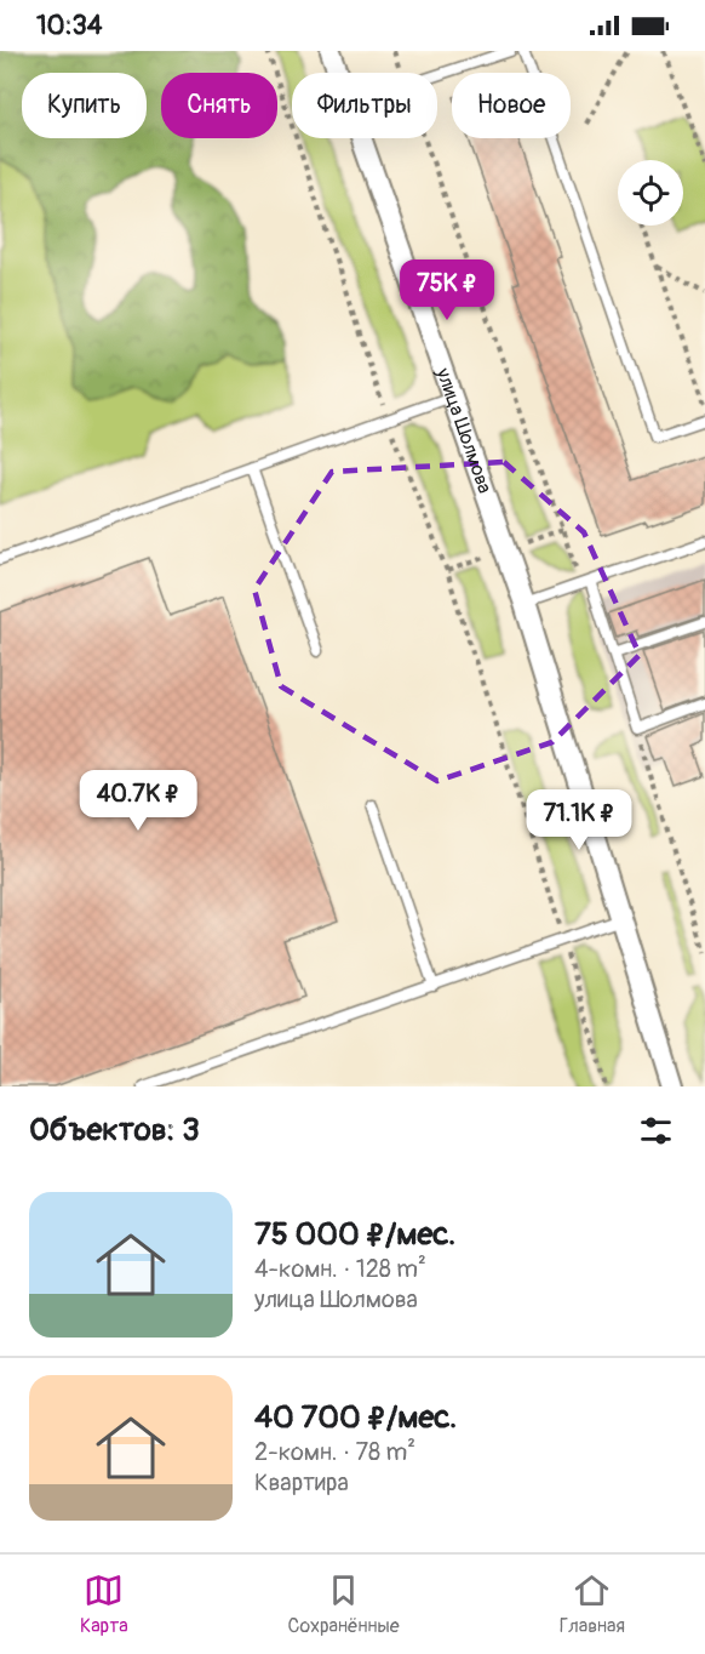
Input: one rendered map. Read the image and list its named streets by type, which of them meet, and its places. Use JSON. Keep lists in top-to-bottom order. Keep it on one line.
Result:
{"streets":{"street":["улица Шолмова"]},"page":{"status":"10:34","chip":["Купить","Снять","Фильтры","Новое"],"price":["75K ₽","40.7K ₽","71.1K ₽"],"heading":"Объектов: 3","list":[{"name":"75 000 ₽/мес.","note":"4-комн. · 128 m² · улица Шолмова"},{"name":"40 700 ₽/мес.","note":"2-комн. · 78 m² · Квартира"}],"tabs":["Карта","Сохранённые","Главная"]}}
